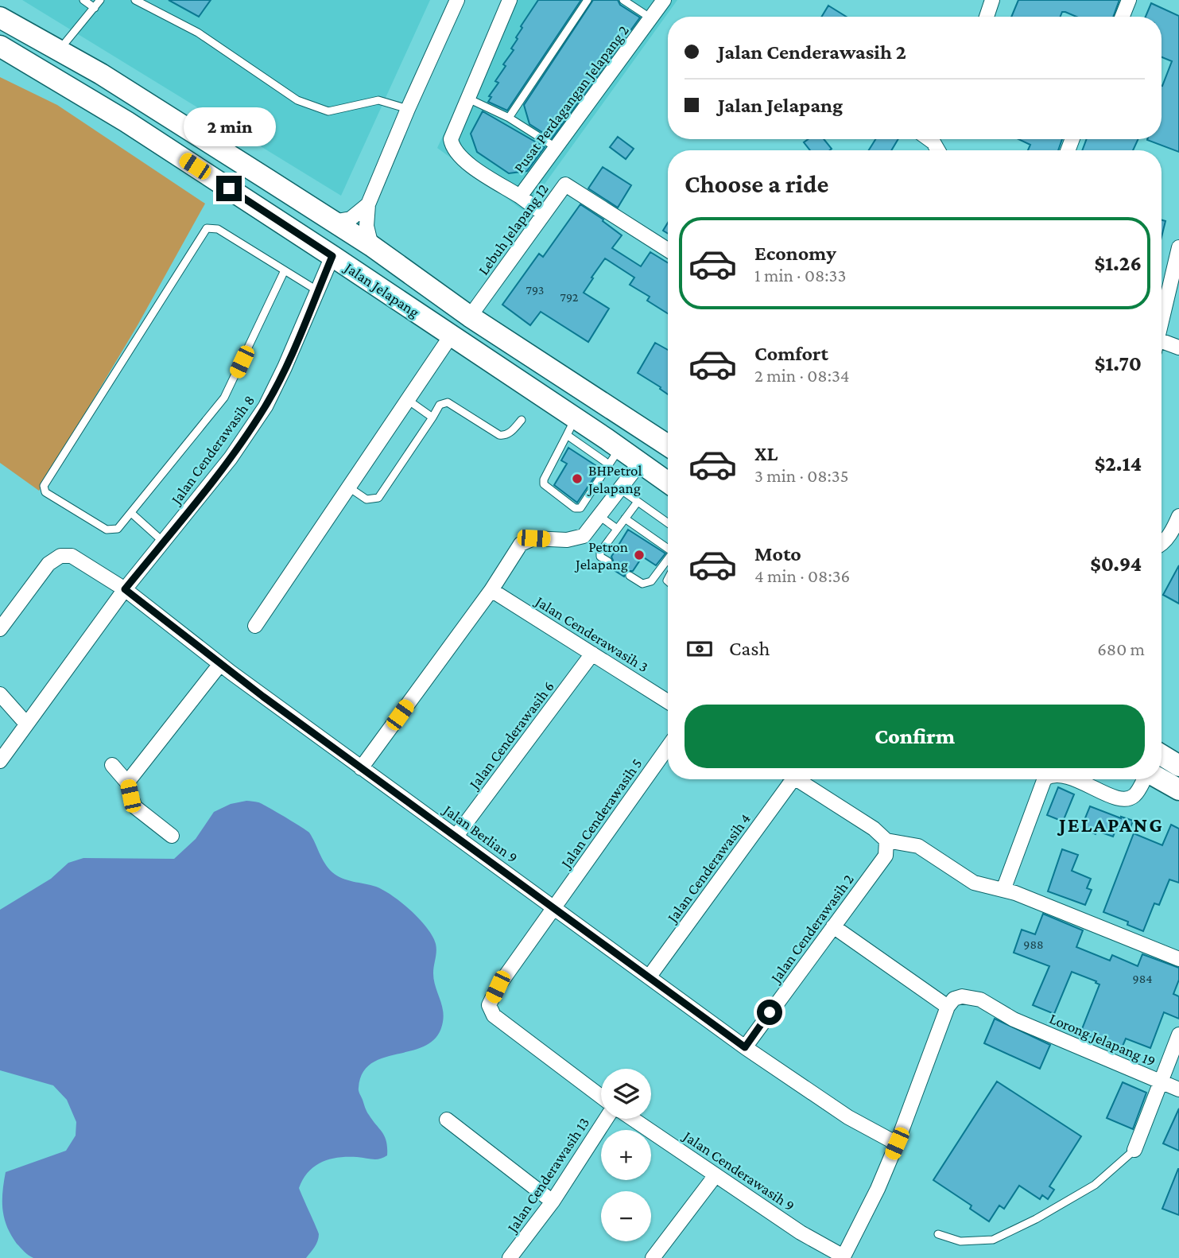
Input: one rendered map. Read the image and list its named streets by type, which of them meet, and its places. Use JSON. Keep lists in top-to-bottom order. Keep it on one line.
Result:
{"streets":{"main road":["Jalan Jelapang"],"street":["Pusat Perdagangan Jelapang 2","Lebuh Jelapang 12","Jalan Cenderawasih 8","Jalan Cenderawasih 3","Jalan Cenderawasih 6","Jalan Cenderawasih 5","Jalan Berlian 9","Jalan Cenderawasih 4","Jalan Cenderawasih 2","Lorong Jelapang 19","Jalan Cenderawasih 9","Jalan Cenderawasih 13"]},"crossings":[["Lebuh Jelapang 12","Jalan Jelapang"],["Jalan Jelapang","Jalan Cenderawasih 8"],["Jalan Cenderawasih 8","Jalan Berlian 9"],["Jalan Cenderawasih 3","Jalan Cenderawasih 6"],["Jalan Cenderawasih 6","Jalan Berlian 9"],["Jalan Cenderawasih 5","Jalan Berlian 9"],["Jalan Berlian 9","Jalan Cenderawasih 4"],["Jalan Berlian 9","Jalan Cenderawasih 2"]],"districts":["JELAPANG"],"places":["BHPetrol Jelapang","Petron Jelapang"],"house_numbers":["793","792","988","984"],"page":{"banner":["Jalan Cenderawasih 2","Jalan Jelapang"],"bubble":"2 min","heading":"Choose a ride","list":[{"name":"Economy","note":"1 min · 08:33","value":"$1.26"},{"name":"Comfort","note":"2 min · 08:34","value":"$1.70"},{"name":"XL","note":"3 min · 08:35","value":"$2.14"},{"name":"Moto","note":"4 min · 08:36","value":"$0.94"}],"pay":["Cash","680 m"],"buttons":"Confirm","map_buttons":["+","−"]}}
